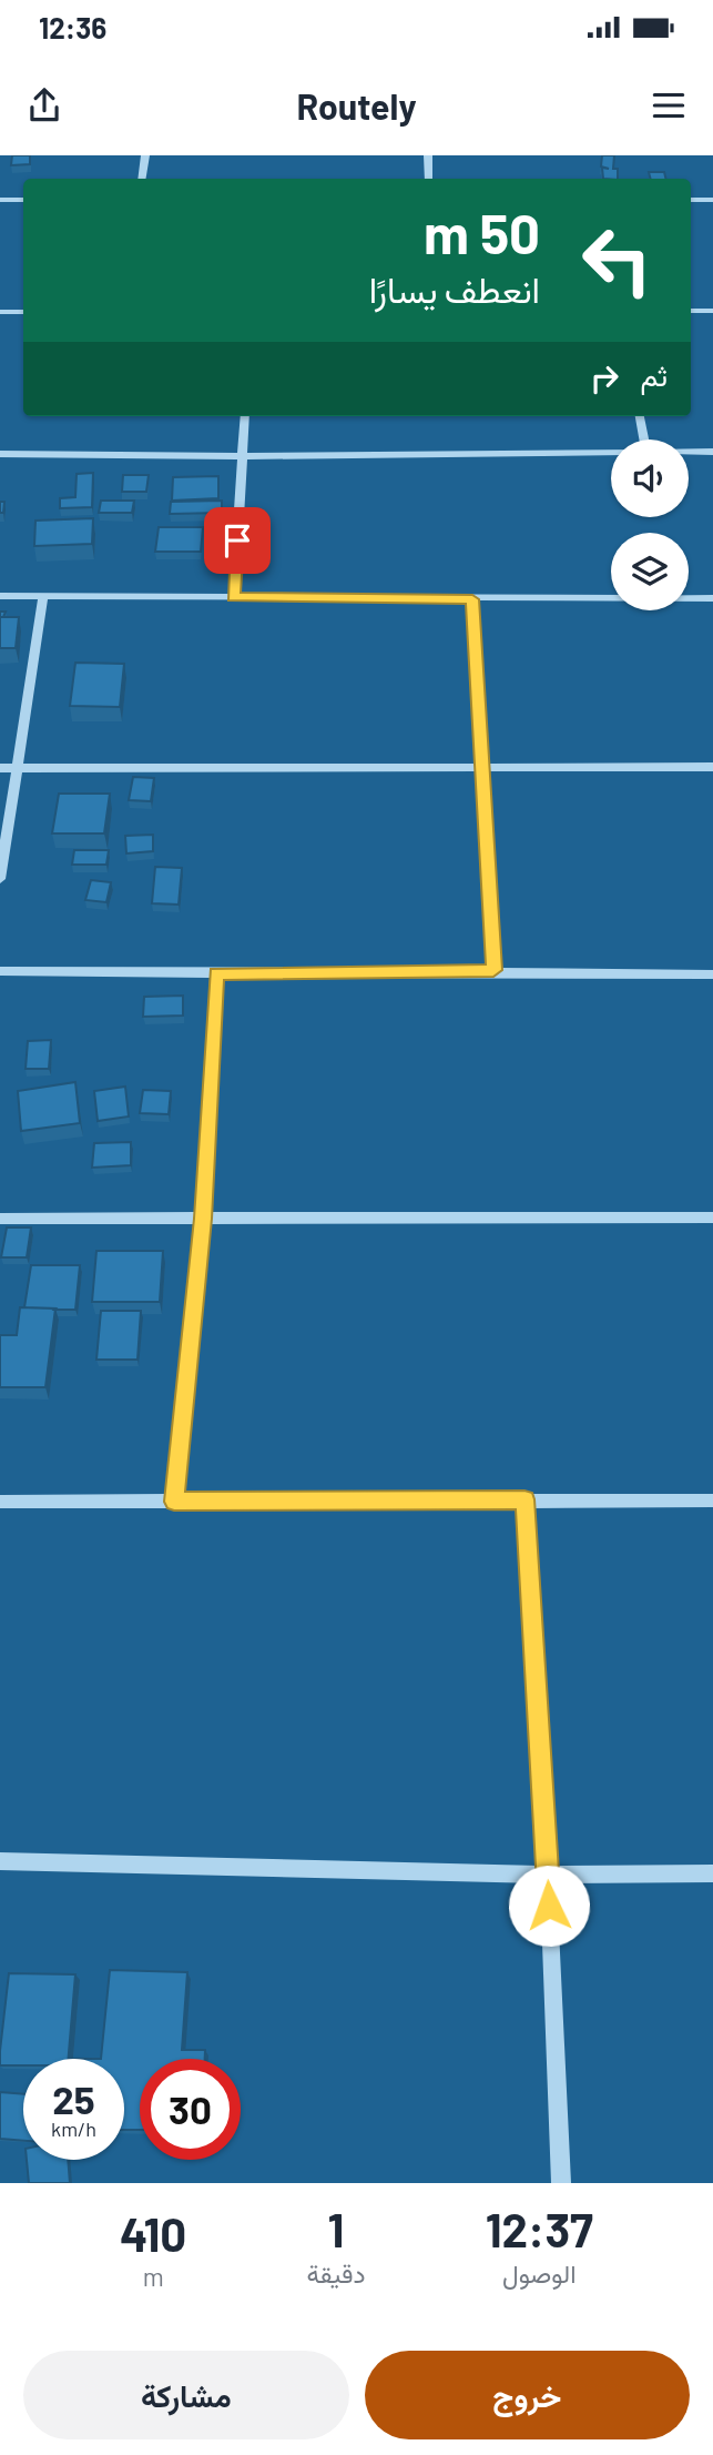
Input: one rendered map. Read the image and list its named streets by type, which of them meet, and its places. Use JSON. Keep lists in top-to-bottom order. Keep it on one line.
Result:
{"page":{"status":"12:36","header":"Routely","turn":["50 m","انعطف يسارًا"],"then":"ثم","speed":"25 km/h","limit":"30","eta":["12:37","الوصول","1","دقيقة","410","m"],"buttons":["خروج","مشاركة"]}}
